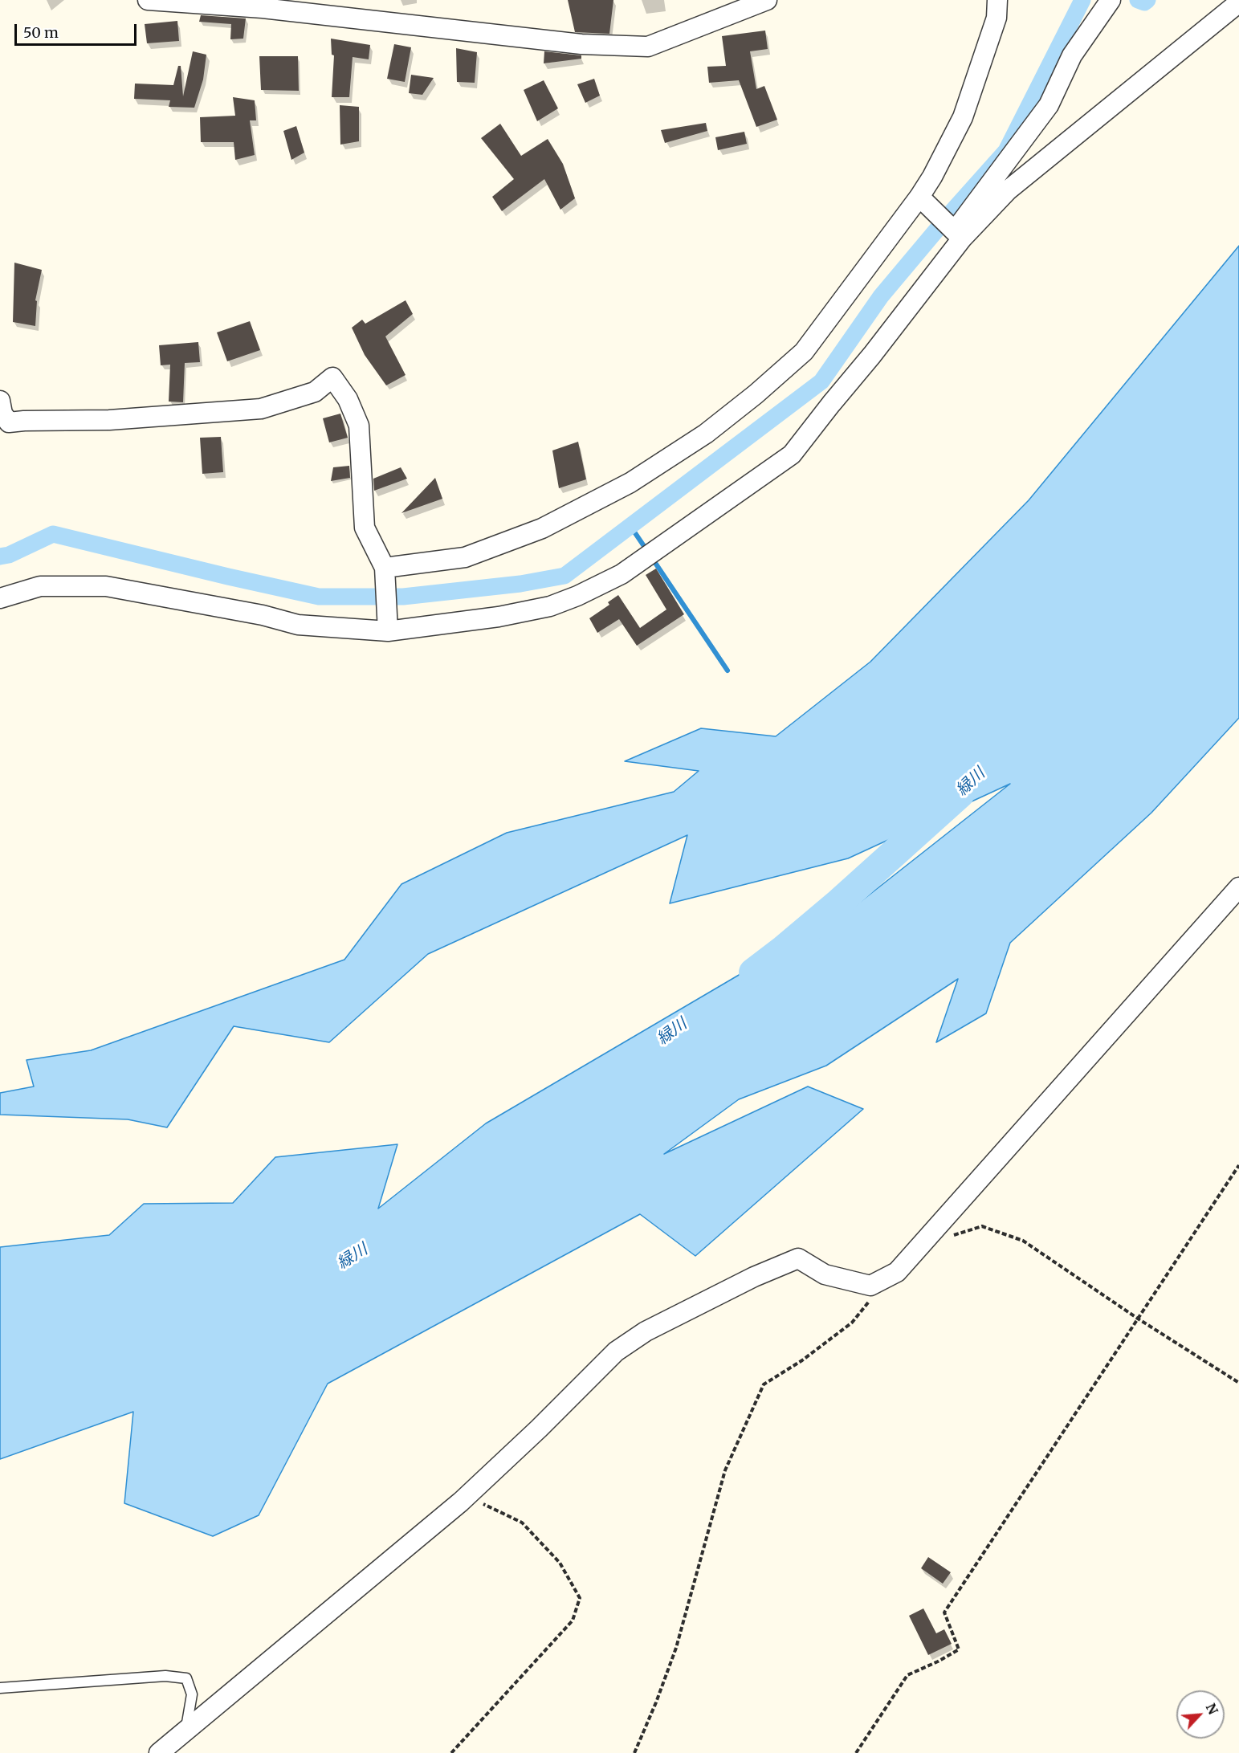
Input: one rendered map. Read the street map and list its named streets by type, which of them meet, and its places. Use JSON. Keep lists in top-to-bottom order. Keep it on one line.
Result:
{"water":["緑川"],"scale_bar":"50 m","north":"top right"}
